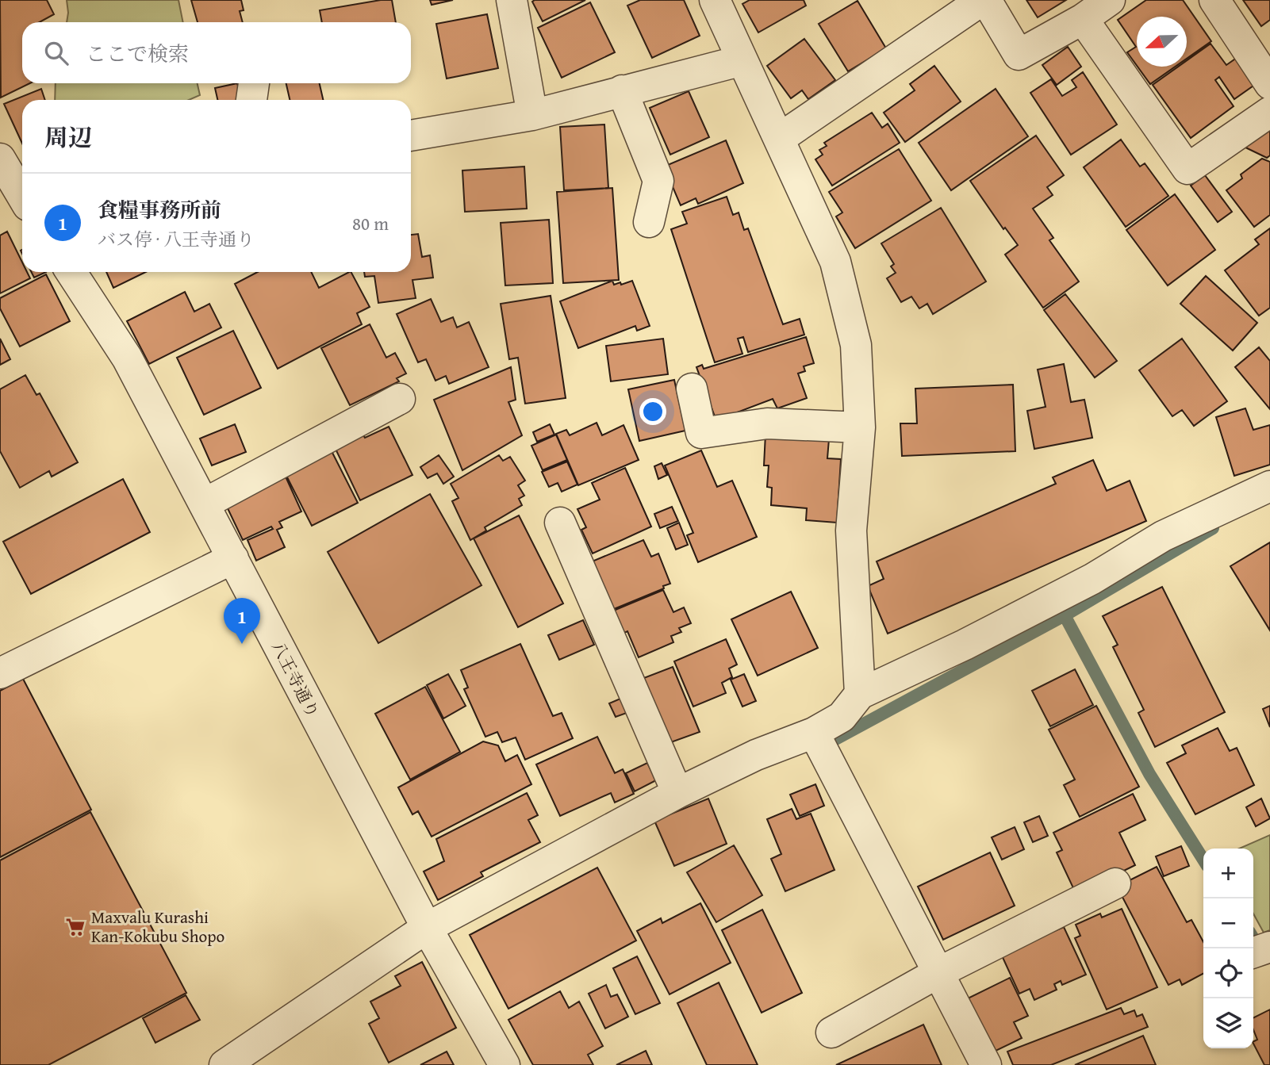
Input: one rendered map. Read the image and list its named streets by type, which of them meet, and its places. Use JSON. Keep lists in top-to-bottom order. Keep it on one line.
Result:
{"streets":{"street":["八王寺通り"]},"places":{"supermarket":["Maxvalu Kurashi Kan-Kokubu Shopo"]},"north":"left","page":{"search":"ここで検索","heading":"周辺","list":[{"mark":"1","name":"食糧事務所前","note":"バス停 · 八王寺通り","value":"80 m"}],"pins":"1","map_buttons":["+","−"]}}
